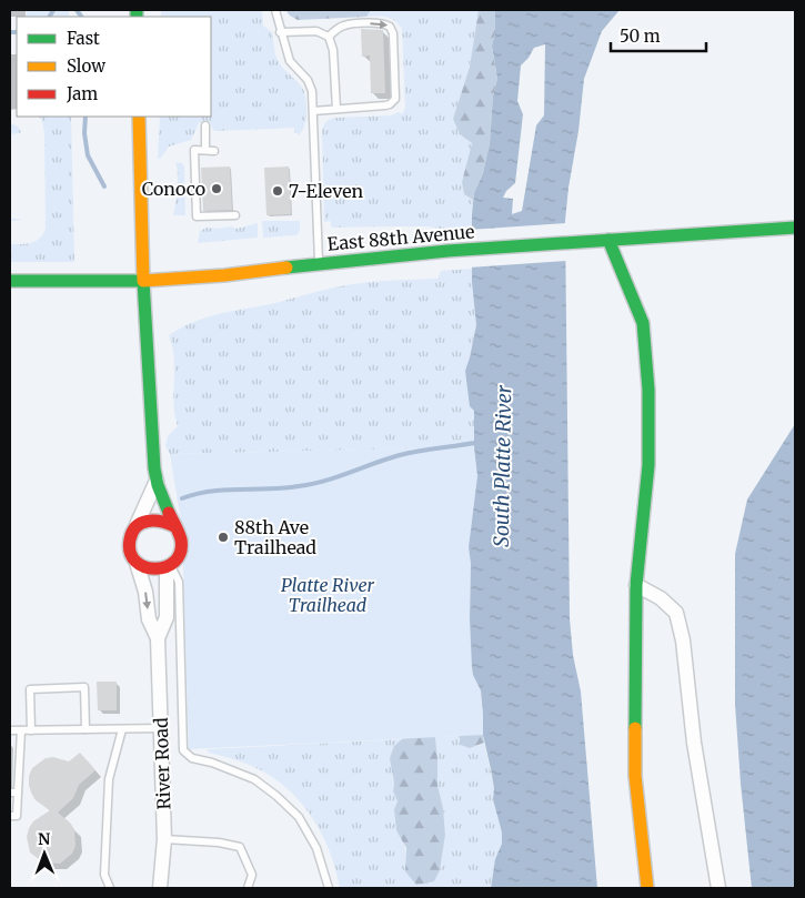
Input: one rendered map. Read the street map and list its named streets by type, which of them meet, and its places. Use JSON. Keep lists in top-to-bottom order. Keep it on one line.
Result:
{"streets":{"street":["East 88th Avenue","River Road"]},"water":["South Platte River"],"parks":["Platte River Trailhead"],"places":["Conoco","7-Eleven","88th Ave Trailhead"],"legend":["Fast","Slow","Jam"],"scale_bar":"50 m","north":"top"}
